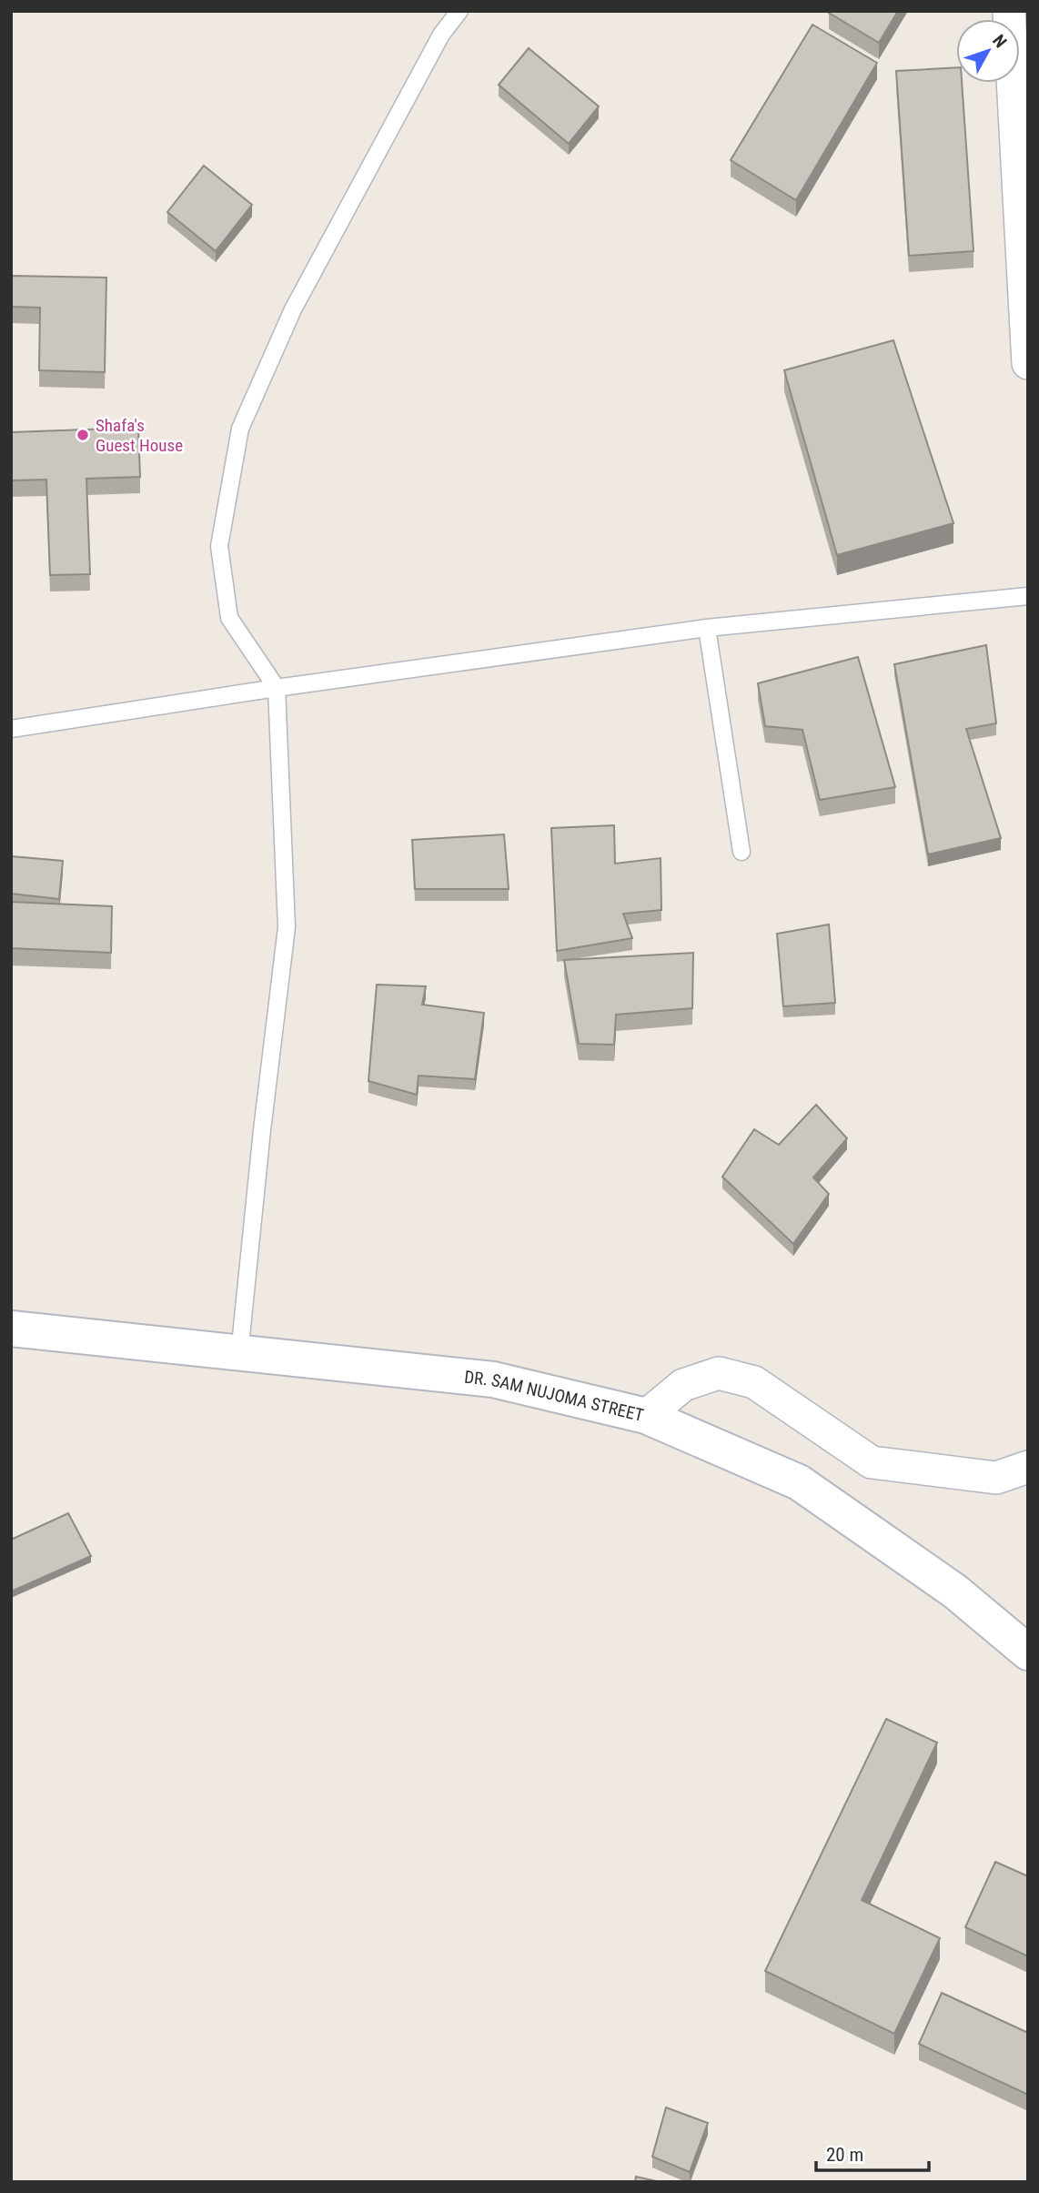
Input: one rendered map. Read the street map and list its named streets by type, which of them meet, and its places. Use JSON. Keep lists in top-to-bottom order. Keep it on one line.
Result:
{"streets":{"street":["DR. SAM NUJOMA STREET"]},"places":["Shafa's Guest House"],"scale_bar":"20 m","north":"top right"}
